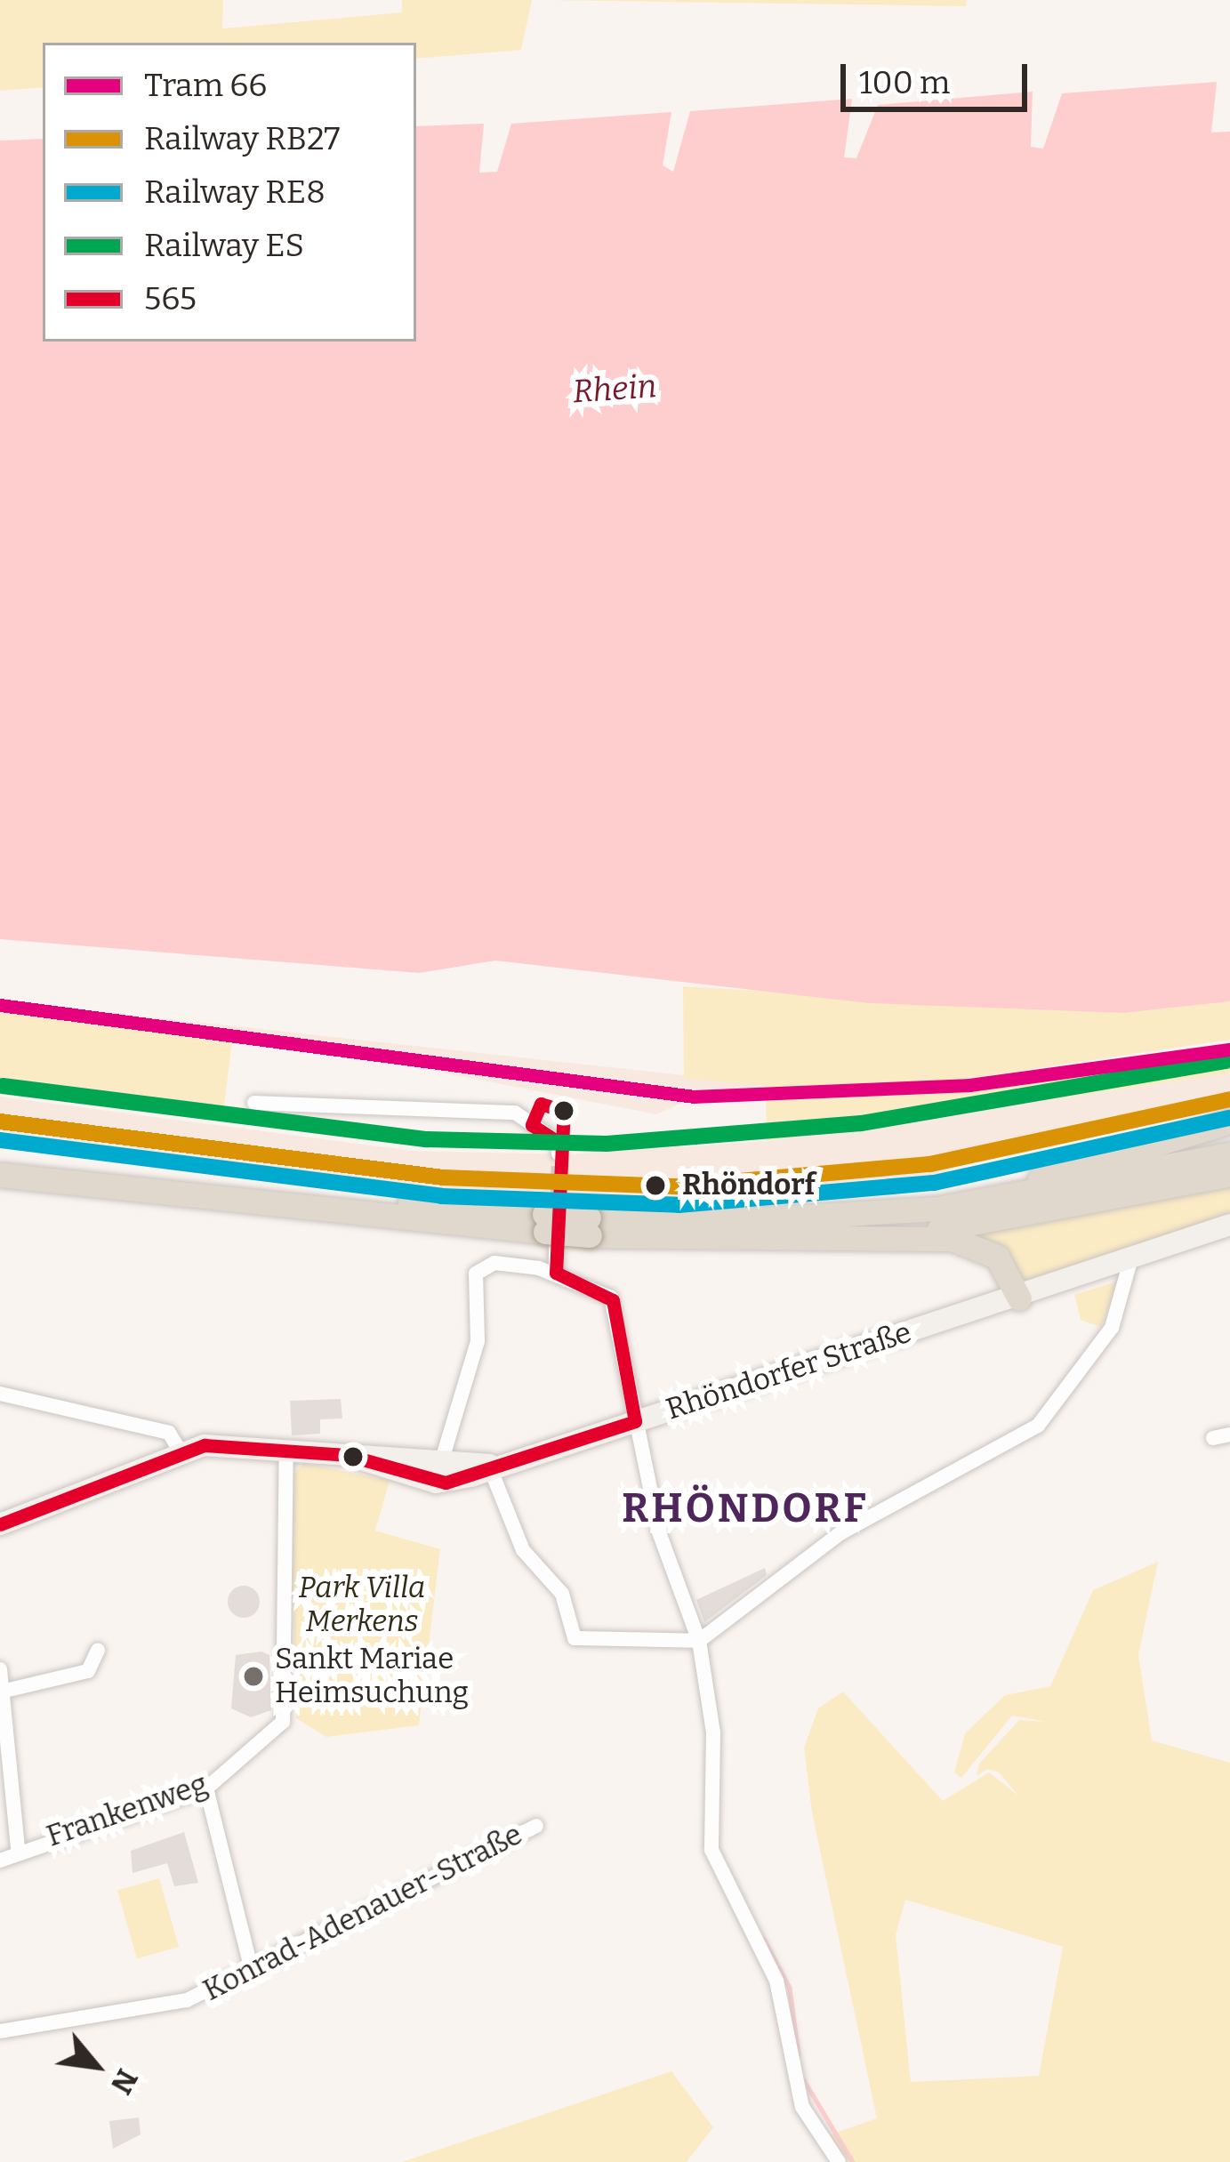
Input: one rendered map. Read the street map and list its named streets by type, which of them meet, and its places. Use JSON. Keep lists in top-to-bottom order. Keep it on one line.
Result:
{"streets":{"main road":["Rhöndorfer Straße"],"street":["Frankenweg","Konrad-Adenauer-Straße"]},"districts":["RHÖNDORF"],"water":["Rhein"],"parks":["Park Villa Merkens"],"places":["Rhöndorf","Sankt Mariae Heimsuchung"],"lines":["tram line 66","rail line ES","rail line RB27","transit line 565","rail line RE8"],"legend":["Tram 66","Railway RB27","Railway RE8","Railway ES","565"],"scale_bar":"100 m","north":"bottom right"}
